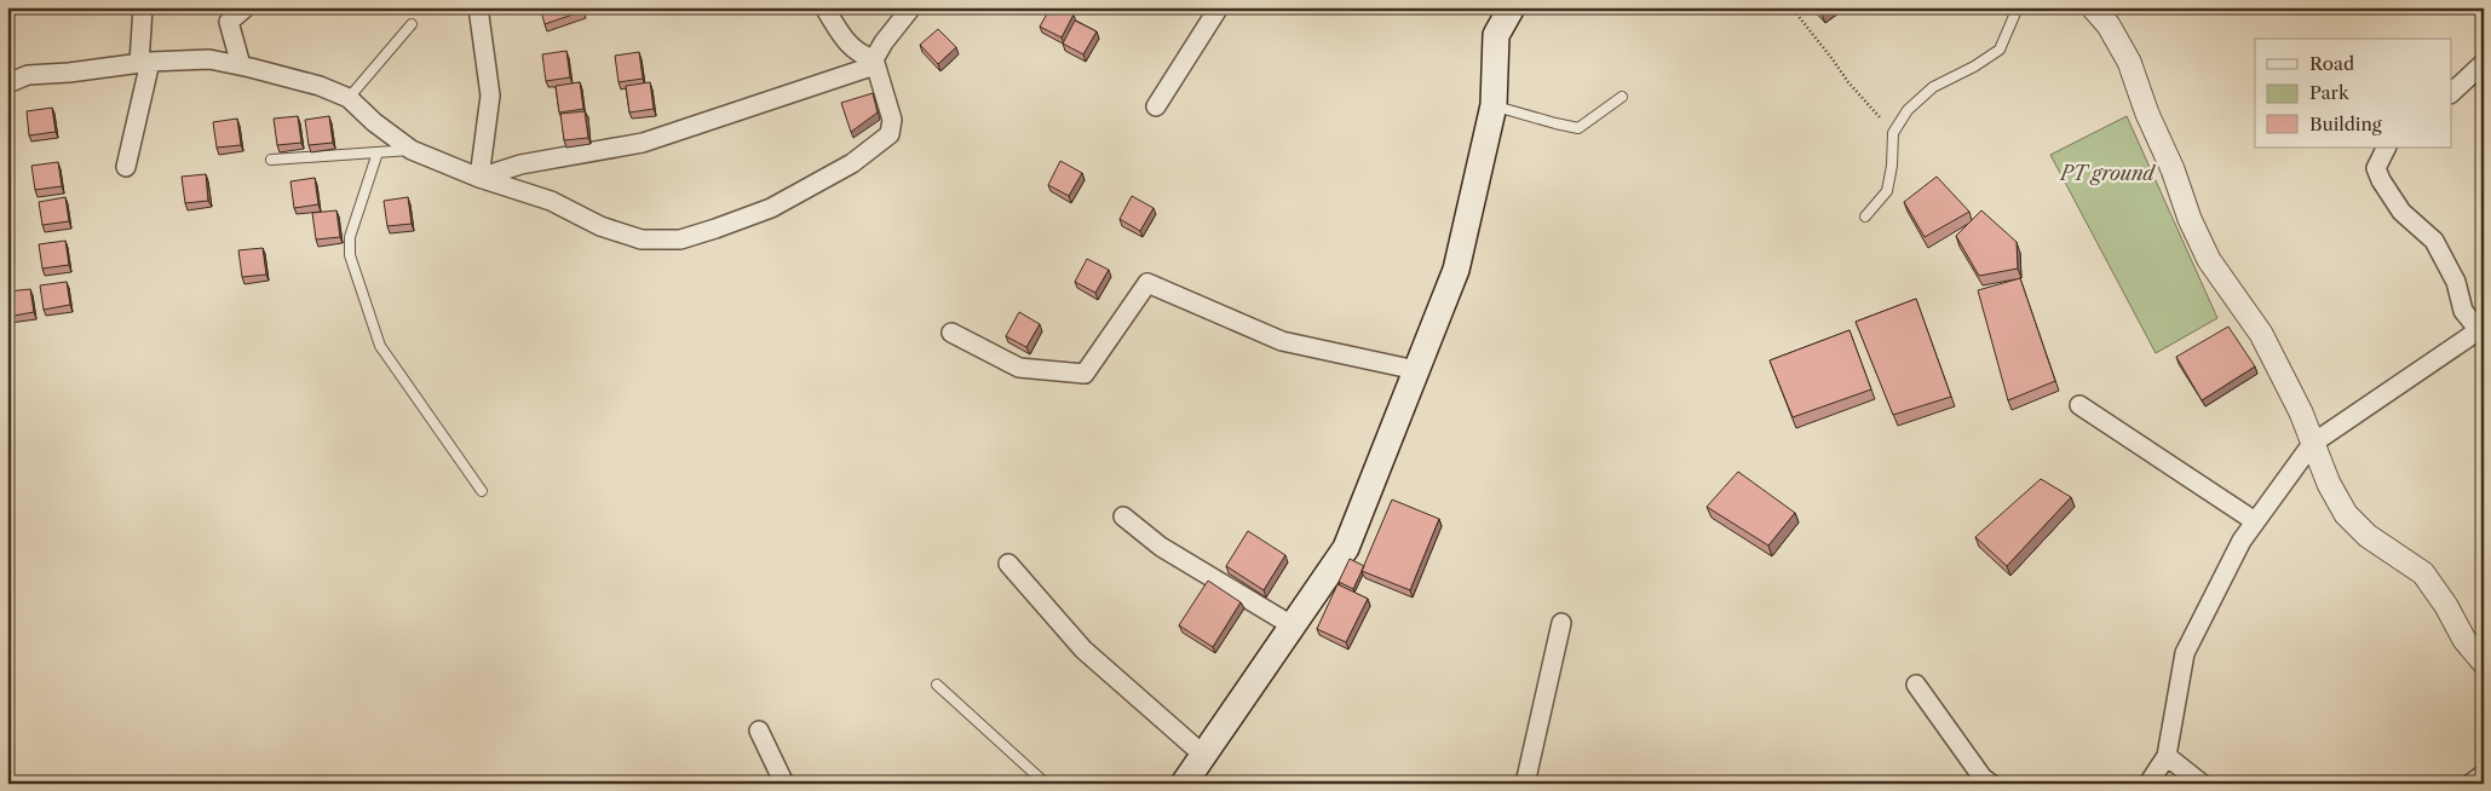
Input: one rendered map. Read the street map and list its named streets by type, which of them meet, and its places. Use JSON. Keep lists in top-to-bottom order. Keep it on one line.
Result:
{"parks":["PT ground"],"legend":["Road","Park","Building"]}
